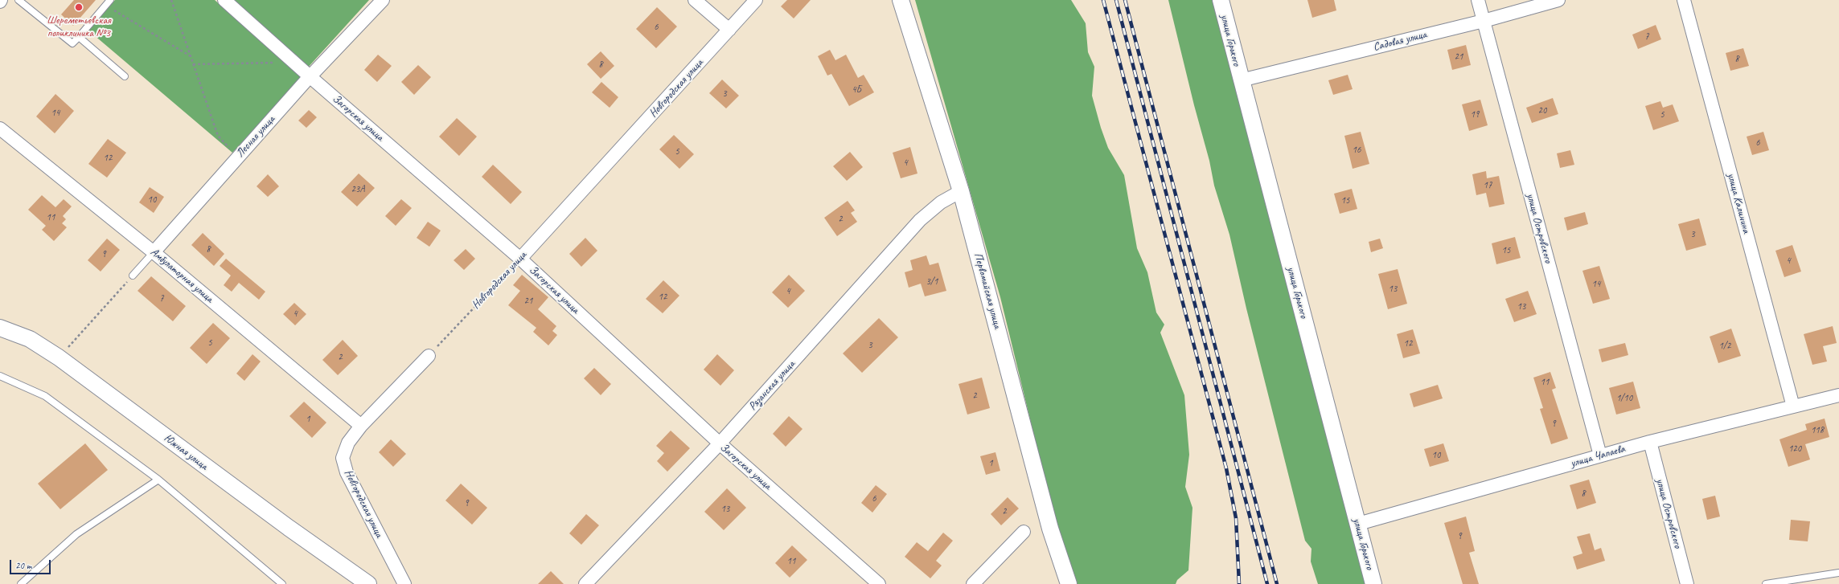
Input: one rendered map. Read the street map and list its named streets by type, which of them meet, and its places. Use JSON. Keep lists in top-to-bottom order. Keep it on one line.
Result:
{"streets":{"street":["улица Горького","Садовая улица","Новгородская улица","Загорская улица","Лесная улица","улица Калинина","улица Островского","Амбулаторная улица","Первомайская улица","Рязанская улица","Южная улица","улица Чапаева"]},"crossings":[["улица Горького","Садовая улица"],["улица Горького","улица Чапаева"],["Садовая улица","улица Островского"],["Новгородская улица","Загорская улица"],["Новгородская улица","Амбулаторная улица"],["Загорская улица","Лесная улица"],["Загорская улица","Рязанская улица"],["Лесная улица","Амбулаторная улица"],["улица Калинина","улица Чапаева"],["улица Островского","улица Чапаева"],["Первомайская улица","Рязанская улица"]],"places":["Шереметьевская поликлиника №3"],"house_numbers":["6","7","21","8","8","4Б","3","20","14","19","5","6","16","5","12","4","17","23А","10","15","11","2","3","8","15","9","4","3/1","14","13","4","12","7","21","13","4","5","12","3","1/2","2","11","2","1/10","1","9","118","120","10","1","8","6","9","13","2","9","11"],"scale_bar":"20 m"}
